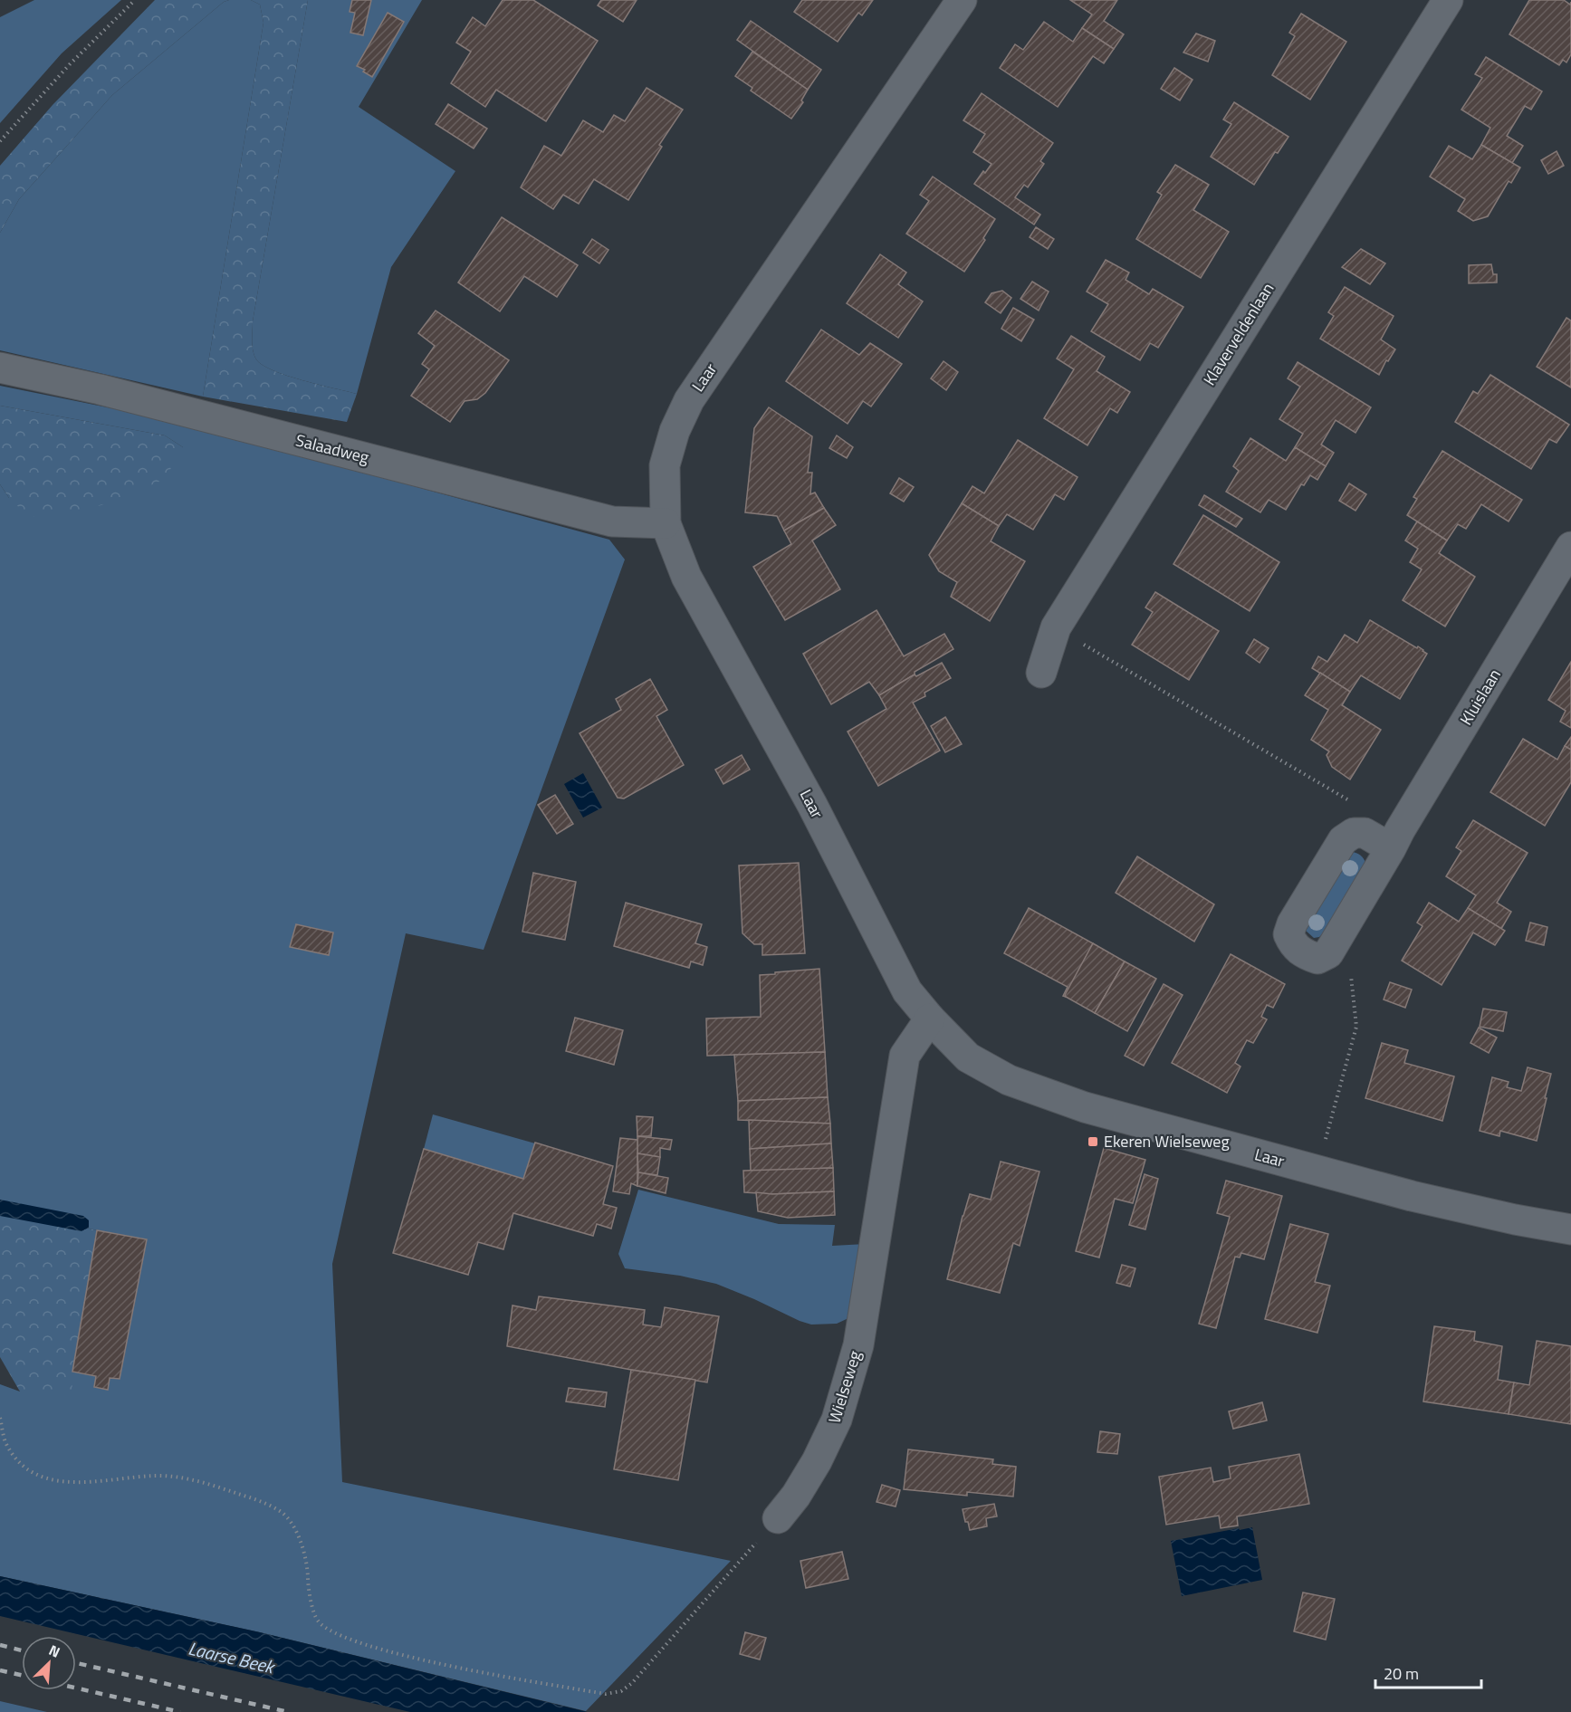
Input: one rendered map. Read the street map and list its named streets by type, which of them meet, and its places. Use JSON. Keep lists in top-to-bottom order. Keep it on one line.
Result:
{"streets":{"street":["Klaverveldenlaan","Laar","Salaadweg","Kluislaan","Wielseweg"]},"crossings":[["Laar","Salaadweg"],["Laar","Wielseweg"]],"water":["Laarse Beek"],"places":{"transit":["Ekeren Wielseweg"]},"scale_bar":"20 m","north":"top right"}
